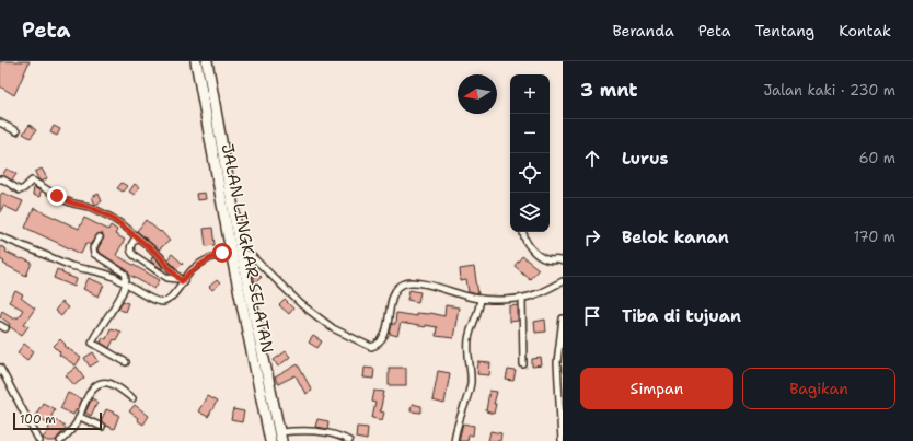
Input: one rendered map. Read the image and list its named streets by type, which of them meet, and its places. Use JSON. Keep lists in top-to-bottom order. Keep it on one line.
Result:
{"streets":{"highway":["JALAN LINGKAR SELATAN"]},"scale_bar":"100 m","north":"left","page":{"header":"Peta","nav":["Beranda","Peta","Tentang","Kontak"],"heading":["3 mnt","Jalan kaki · 230 m"],"map_buttons":["+","−"],"list":[["Lurus","60 m"],["Belok kanan","170 m"],"Tiba di tujuan"],"buttons":["Simpan","Bagikan"],"scale":"100 m"}}
